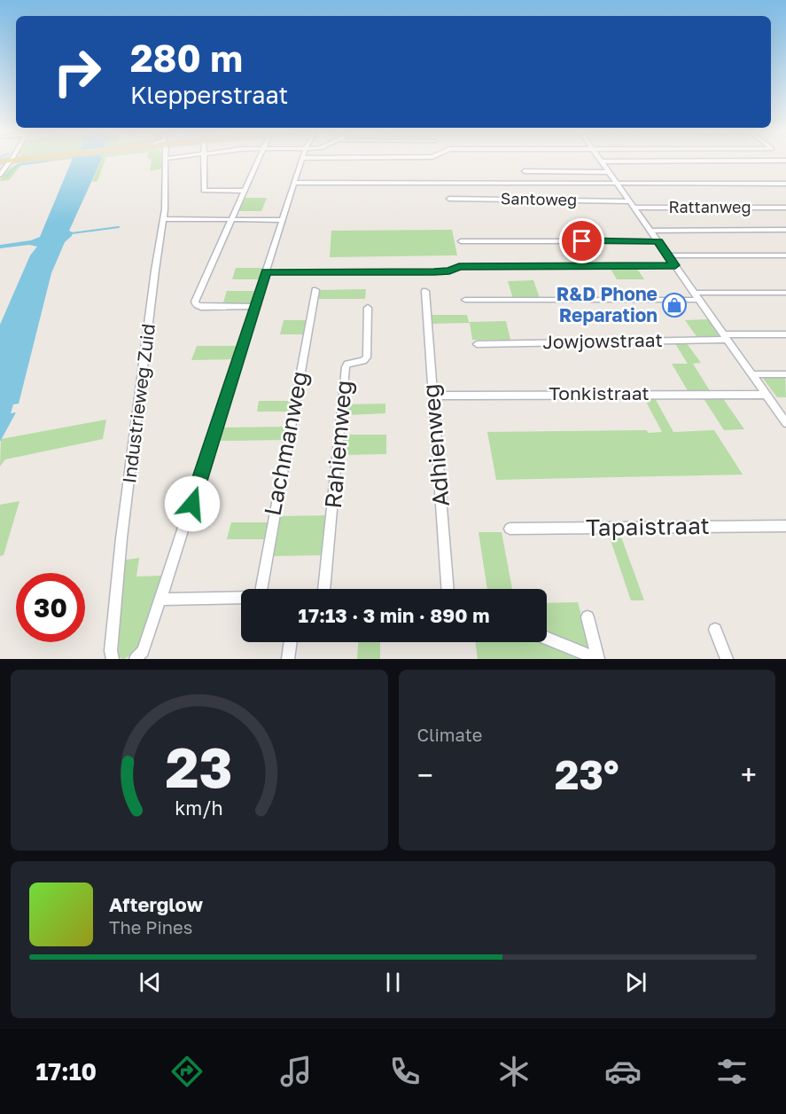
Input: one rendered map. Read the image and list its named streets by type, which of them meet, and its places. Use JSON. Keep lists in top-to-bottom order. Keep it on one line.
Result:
{"streets":{"street":["Santoweg","Rattanweg","Jowjowstraat","Tonkistraat","Industrieweg Zuid","Lachmanweg","Rahiemweg","Adhienweg","Tapaistraat"]},"crossings":[["Tonkistraat","Adhienweg"]],"places":{"shop":["R&D Phone Reparation"]},"page":{"turn":["280 m","Klepperstraat"],"limit":"30","trip":"17:13 · 3 min · 890 m","tile":"Climate","heat":["−","23°","+"],"song":["Afterglow","The Pines"],"tabs":"17:10","gauge":["23","km/h"]}}
